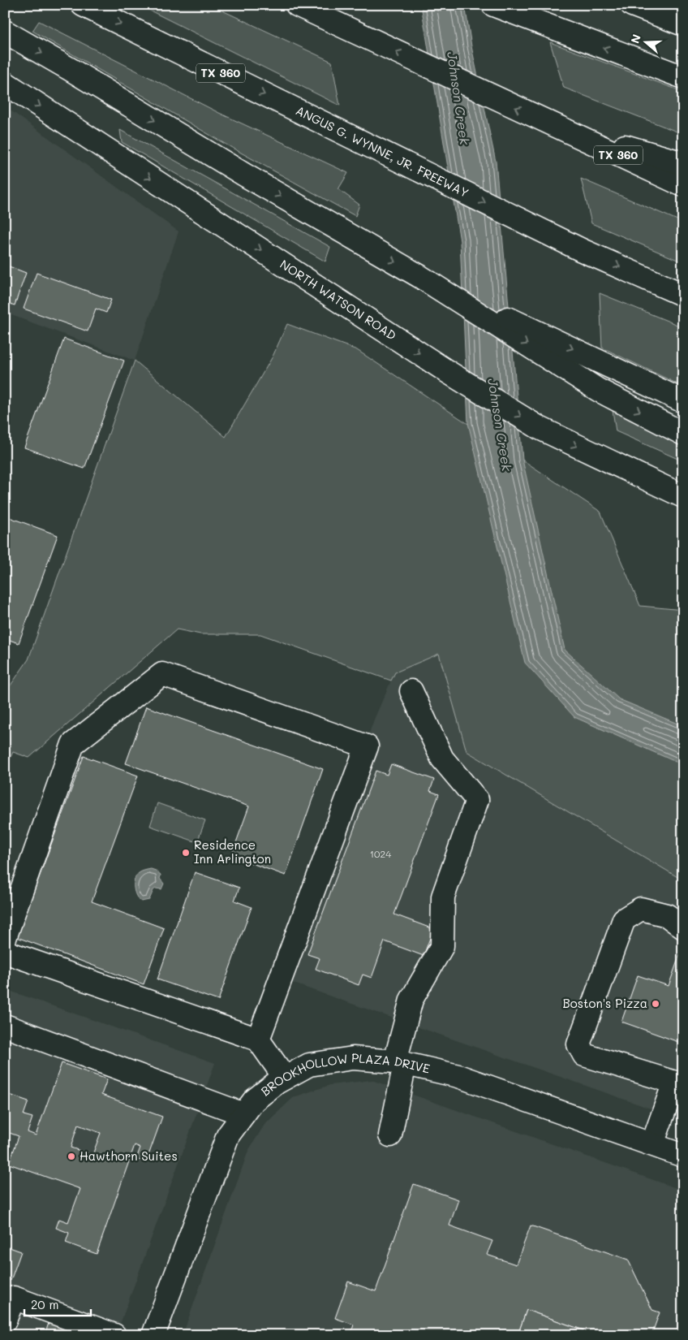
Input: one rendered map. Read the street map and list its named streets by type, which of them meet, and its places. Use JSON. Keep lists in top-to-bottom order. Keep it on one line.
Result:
{"streets":{"main road":["TX 360","ANGUS G. WYNNE, JR. FREEWAY","NORTH WATSON ROAD","BROOKHOLLOW PLAZA DRIVE"]},"water":["Johnson Creek"],"places":["Residence Inn Arlington","Boston's Pizza","Hawthorn Suites"],"house_numbers":["1024"],"scale_bar":"20 m","north":"left"}
